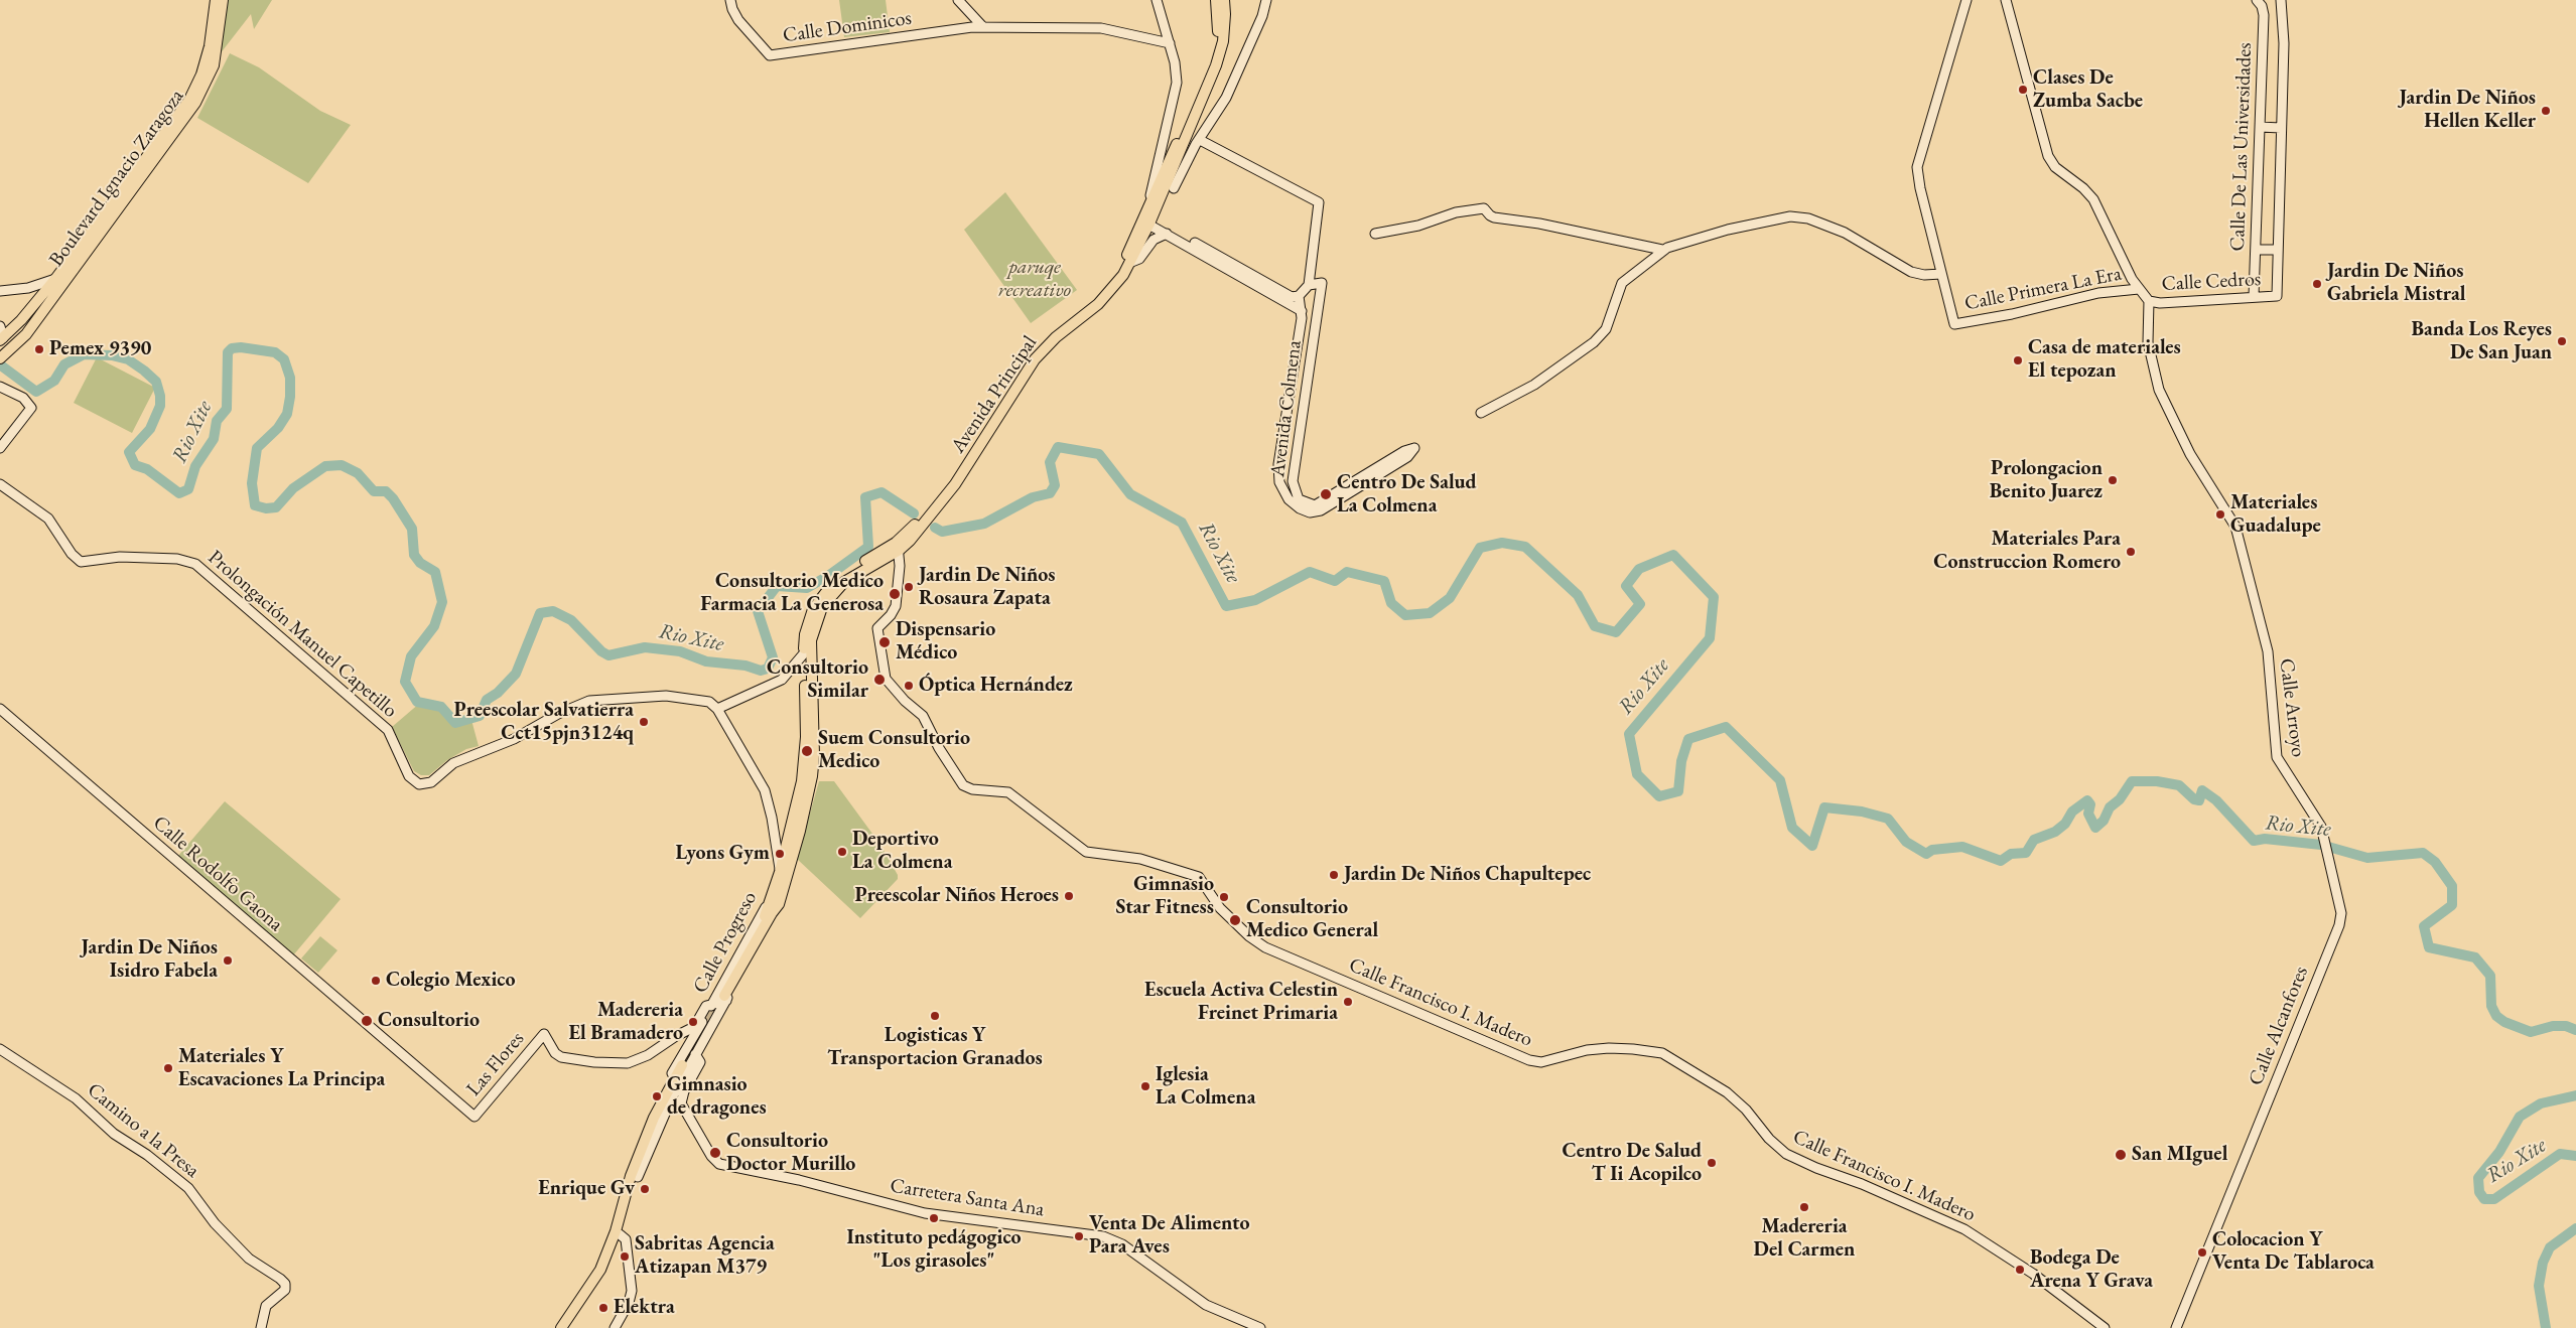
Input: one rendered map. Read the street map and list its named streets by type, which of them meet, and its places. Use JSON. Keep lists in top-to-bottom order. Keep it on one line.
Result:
{"streets":{"main road":["Boulevard Ignacio Zaragoza","Avenida Principal","Calle Progreso"],"street":["Calle Dominicos","Calle De Las Universidades","Calle Cedros","Calle Primera La Era","Avenida Colmena","Prolongación Manuel Capetillo","Calle Arroyo","Calle Rodolfo Gaona","Calle Francisco I. Madero","Calle Alcanfores","Las Flores","Camino a la Presa","Carretera Santa Ana"]},"crossings":[["Calle De Las Universidades","Calle Cedros"],["Calle Cedros","Calle Arroyo"],["Avenida Principal","Calle Progreso"],["Avenida Principal","Calle Francisco I. Madero"],["Calle Arroyo","Calle Alcanfores"],["Calle Rodolfo Gaona","Las Flores"],["Calle Progreso","Calle Francisco I. Madero"],["Calle Progreso","Las Flores"],["Calle Progreso","Carretera Santa Ana"]],"water":["Rio Xite"],"parks":["paruqe recreativo"],"places":["Clases De Zumba Sacbe","Jardin De Niños Hellen Keller","Jardin De Niños Gabriela Mistral","Banda Los Reyes De San Juan","Pemex 9390","Casa de materiales El tepozan","Prolongacion Benito Juarez","Centro De Salud La Colmena","Materiales Guadalupe","Materiales Para Construccion Romero","Jardin De Niños Rosaura Zapata","Consultorio Medico Farmacia La Generosa","Dispensario Médico","Consultorio Similar","Óptica Hernández","Preescolar Salvatierra Cct15pjn3124q","Suem Consultorio Medico","Deportivo La Colmena","Lyons Gym","Jardin De Niños Chapultepec","Preescolar Niños Heroes","Gimnasio Star Fitness","Consultorio Medico General","Jardin De Niños Isidro Fabela","Colegio Mexico","Escuela Activa Celestin Freinet Primaria","Logisticas Y Transportacion Granados","Consultorio","Madereria El Bramadero","Materiales Y Escavaciones La Principa","Iglesia La Colmena","Gimnasio de dragones","Consultorio Doctor Murillo","San MIguel","Centro De Salud T Ii Acopilco","Enrique Gv","Madereria Del Carmen","Instituto pedágogico \"Los girasoles\"","Venta De Alimento Para Aves","Colocacion Y Venta De Tablaroca","Sabritas Agencia Atizapan M379","Bodega De Arena Y Grava","Elektra"]}
